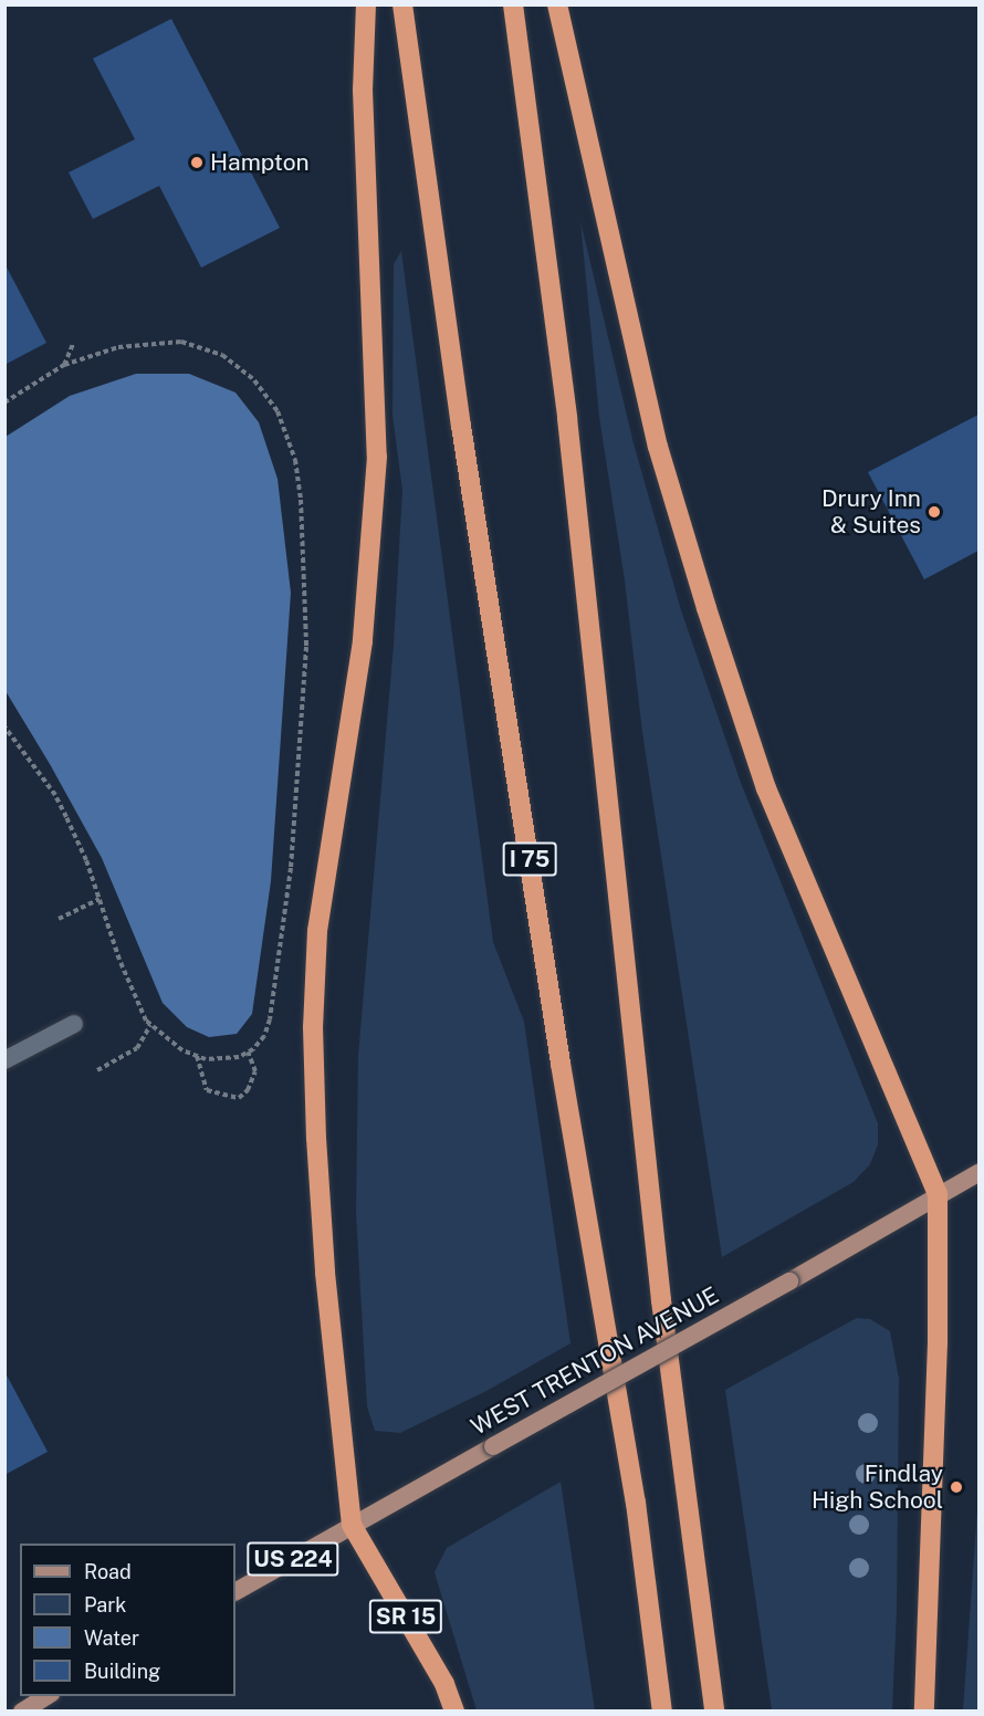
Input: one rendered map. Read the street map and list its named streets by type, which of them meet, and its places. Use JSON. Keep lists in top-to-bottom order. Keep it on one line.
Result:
{"streets":{"highway":["I 75","SR 15"],"main road":["WEST TRENTON AVENUE","US 224"]},"crossings":[["WEST TRENTON AVENUE","SR 15"]],"places":["Hampton","Drury Inn & Suites","Findlay High School"],"legend":["Road","Park","Water","Building"]}
